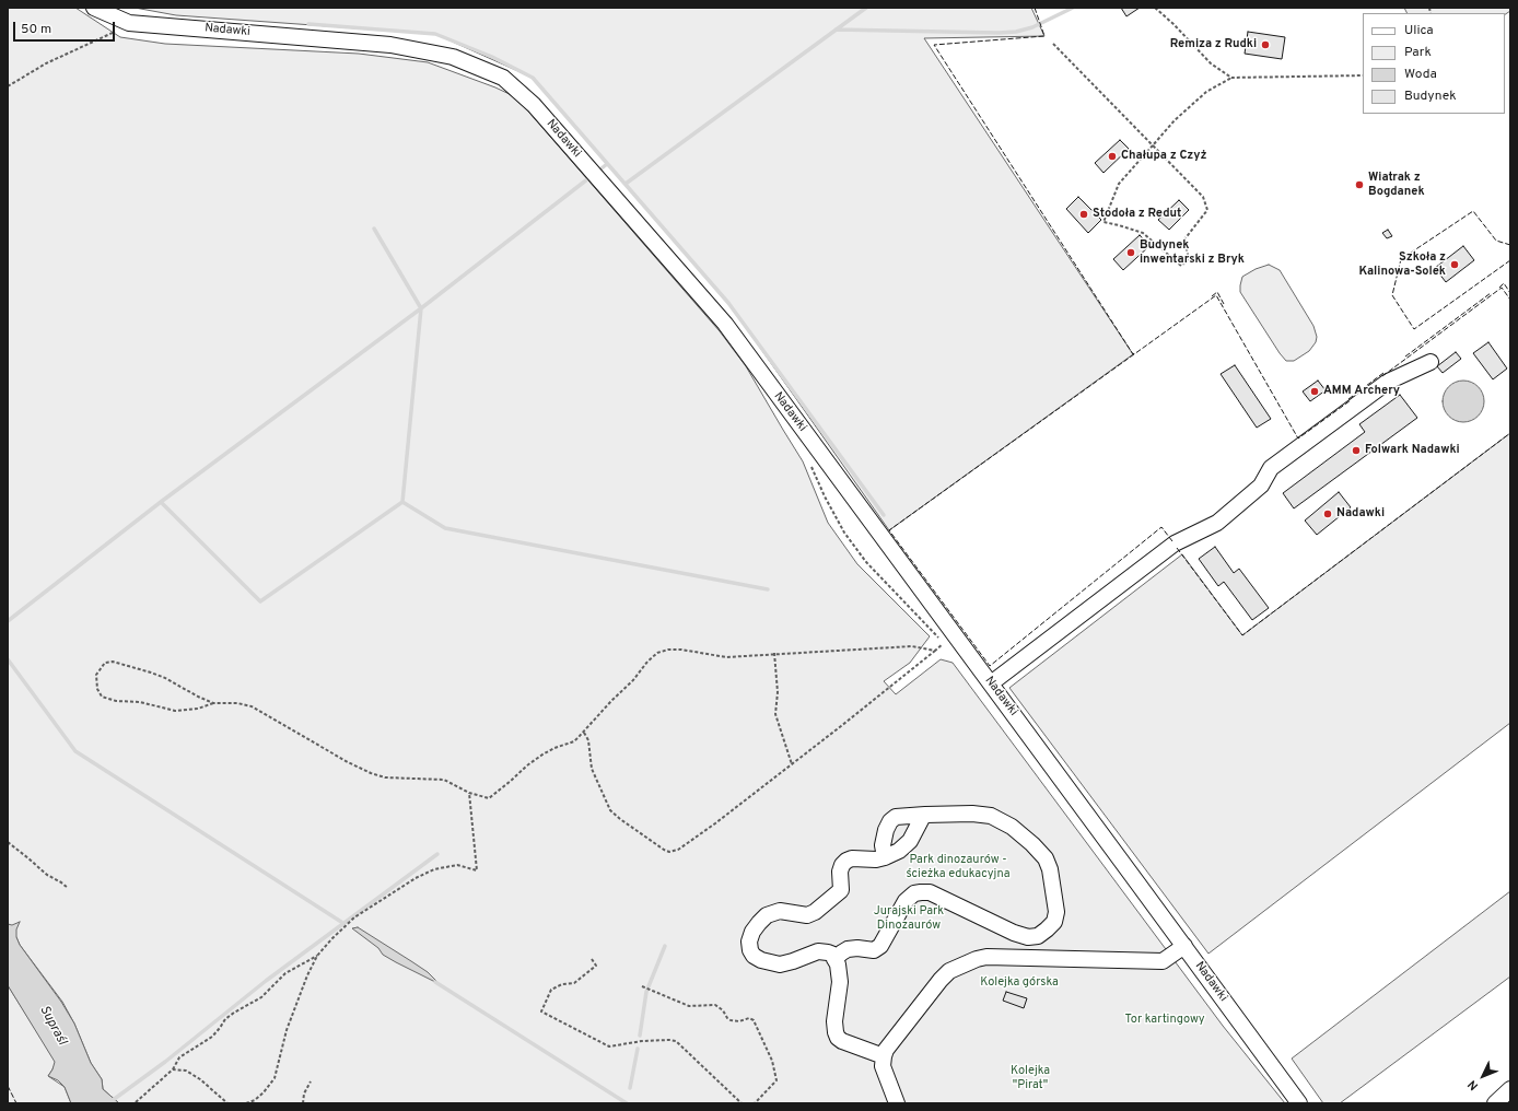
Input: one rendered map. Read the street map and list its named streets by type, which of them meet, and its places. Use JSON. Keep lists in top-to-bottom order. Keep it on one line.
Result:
{"streets":{"street":["Nadawki"]},"water":["Supraśl"],"parks":["Park dinozaurów - ścieżka edukacyjna","Jurajski Park Dinozaurów","Kolejka górska","Tor kartingowy","Kolejka \"Pirat\""],"places":["Remiza z Rudki","Chałupa z Czyż","Wiatrak z Bogdanek","Stodoła z Redut","Budynek inwentarski z Bryk","Szkoła z Kalinowa-Solek","AMM Archery","Folwark Nadawki","Nadawki"],"legend":["Ulica","Park","Woda","Budynek"],"scale_bar":"50 m","north":"bottom left"}
